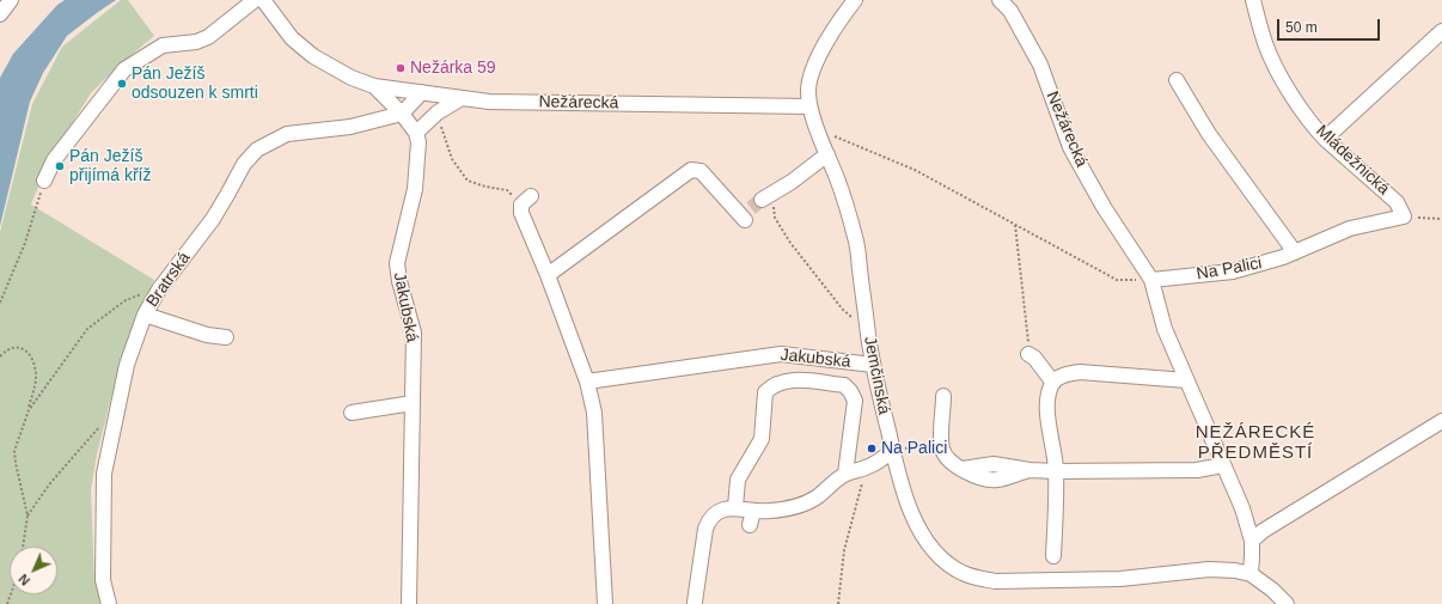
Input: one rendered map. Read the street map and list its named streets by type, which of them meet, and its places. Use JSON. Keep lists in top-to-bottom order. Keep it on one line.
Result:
{"streets":{"street":["Nežárecká","Mládežnická","Na Palici","Bratrská","Jakubská","Jemčinská"]},"crossings":[["Nežárecká","Na Palici"],["Nežárecká","Jemčinská"],["Mládežnická","Na Palici"],["Jakubská","Jemčinská"]],"districts":["NEŽÁRECKÉ PŘEDMĚSTÍ"],"places":["Nežárka 59","Pán Ježíš odsouzen k smrti","Pán Ježíš přijímá kříž","Na Palici"],"scale_bar":"50 m","north":"bottom left"}
